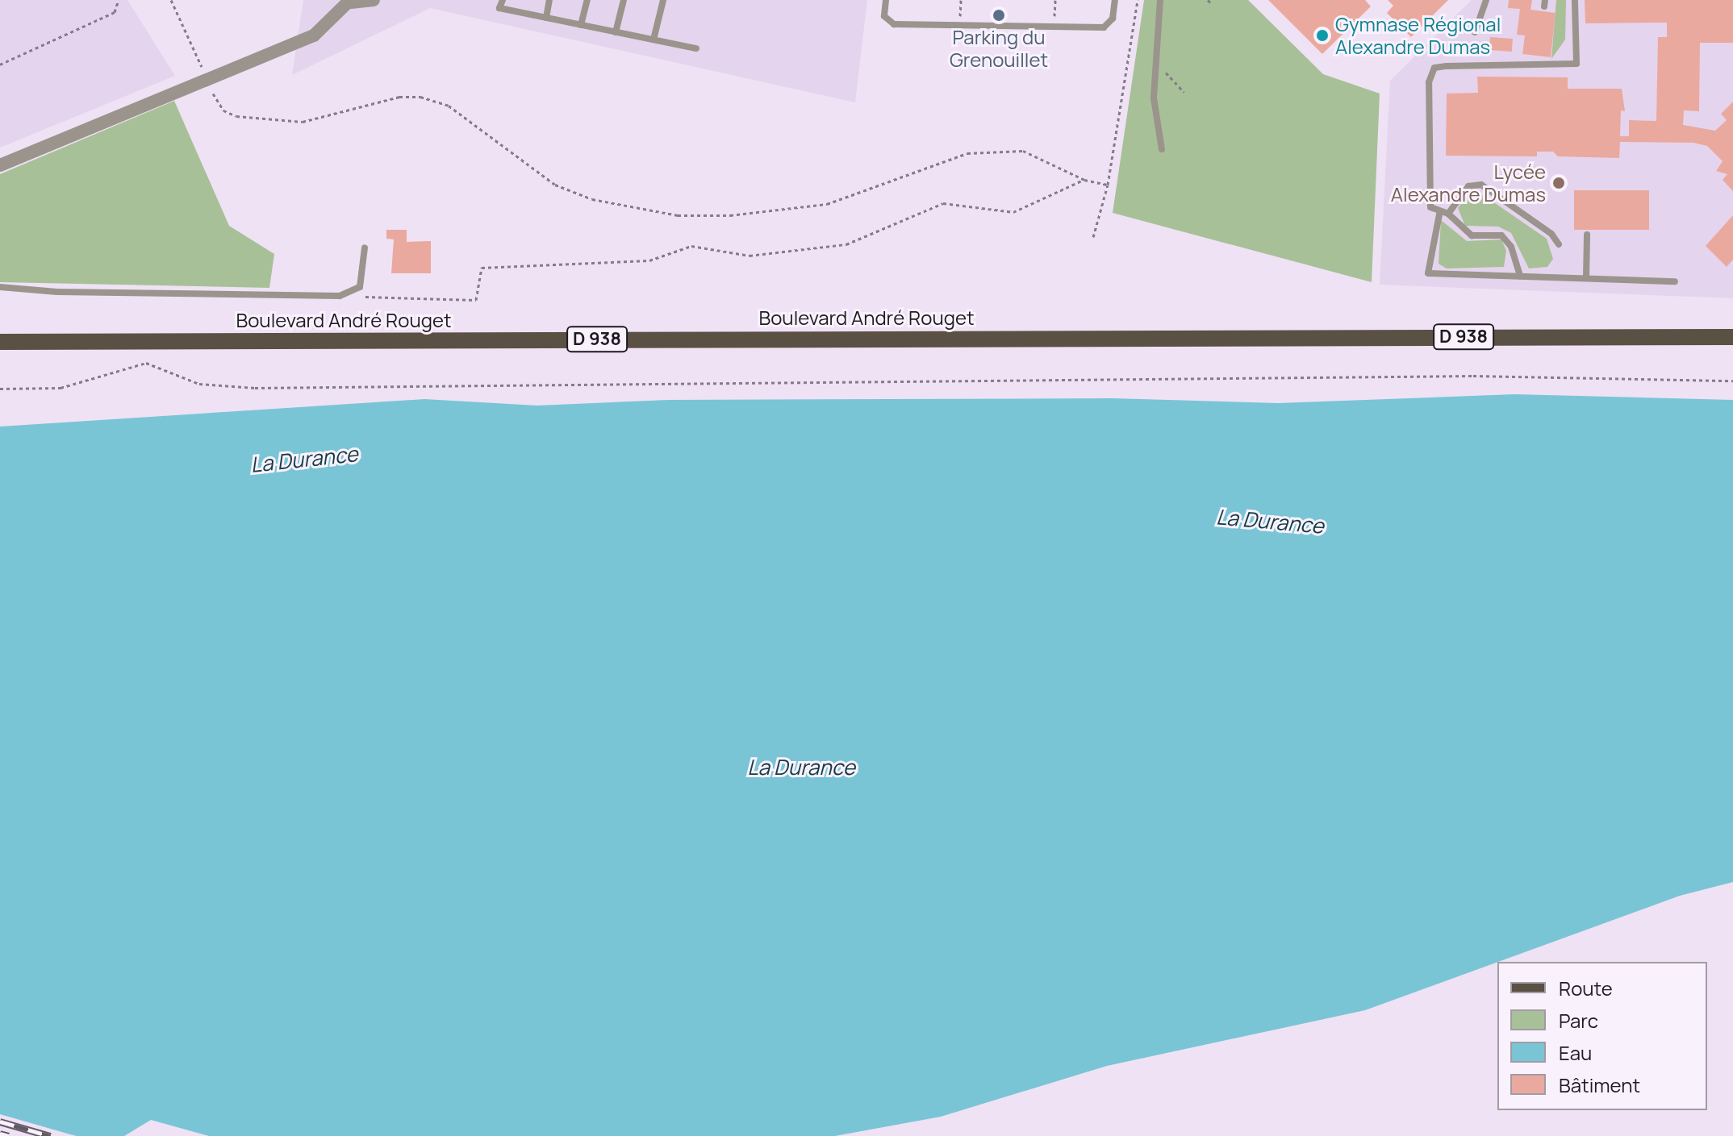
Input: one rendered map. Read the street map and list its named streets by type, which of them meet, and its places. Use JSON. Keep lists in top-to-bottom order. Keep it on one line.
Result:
{"streets":{"main road":["Boulevard André Rouget","D 938"]},"water":["La Durance"],"places":["Parking du Grenouillet","Gymnase Régional Alexandre Dumas","Lycée Alexandre Dumas"],"legend":["Route","Parc","Eau","Bâtiment"]}
